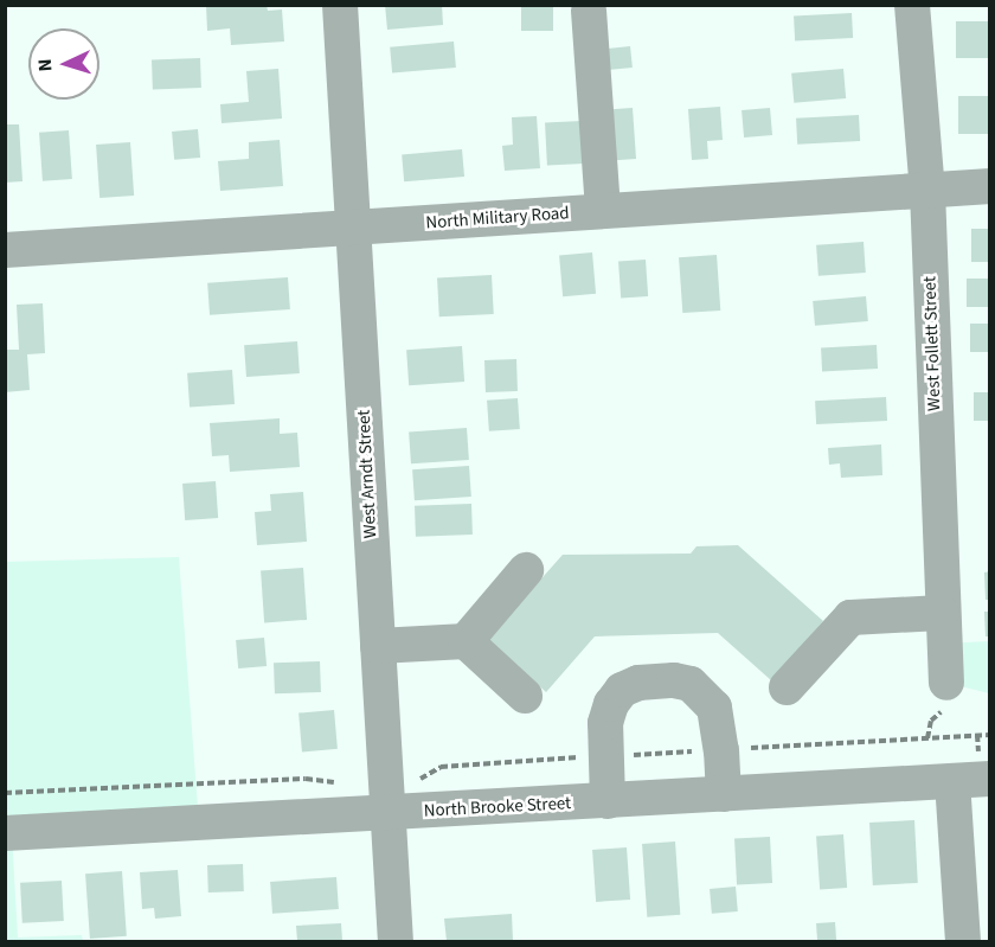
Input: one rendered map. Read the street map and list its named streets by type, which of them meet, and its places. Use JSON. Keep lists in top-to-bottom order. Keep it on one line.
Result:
{"streets":{"street":["North Military Road","West Follett Street","West Arndt Street","North Brooke Street"]},"crossings":[["North Military Road","West Follett Street"],["North Military Road","West Arndt Street"],["West Arndt Street","North Brooke Street"]],"north":"left"}
